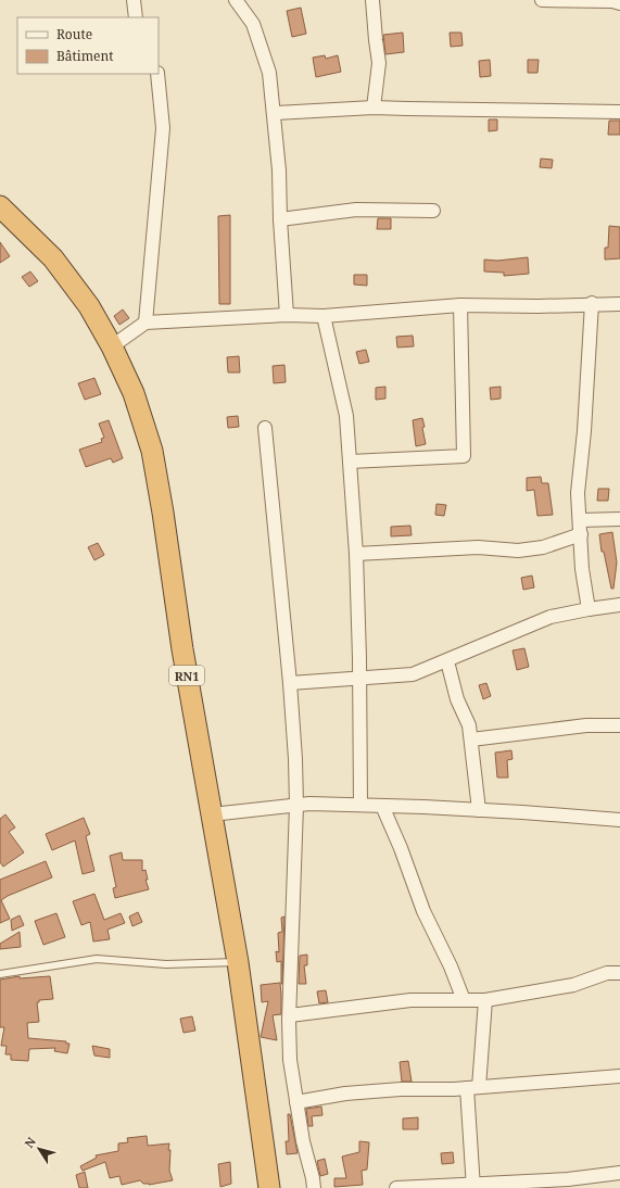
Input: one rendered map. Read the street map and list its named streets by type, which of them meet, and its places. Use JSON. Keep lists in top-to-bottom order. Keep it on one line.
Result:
{"streets":{"highway":["RN1"]},"legend":["Route","Bâtiment"],"north":"top left"}
